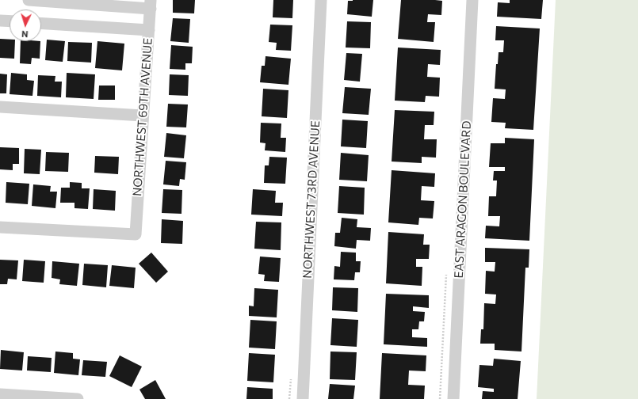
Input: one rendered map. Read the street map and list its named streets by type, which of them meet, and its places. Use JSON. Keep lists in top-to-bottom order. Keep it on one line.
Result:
{"streets":{"street":["NORTHWEST 69TH AVENUE","NORTHWEST 73RD AVENUE","EAST ARAGON BOULEVARD"]},"north":"bottom"}
